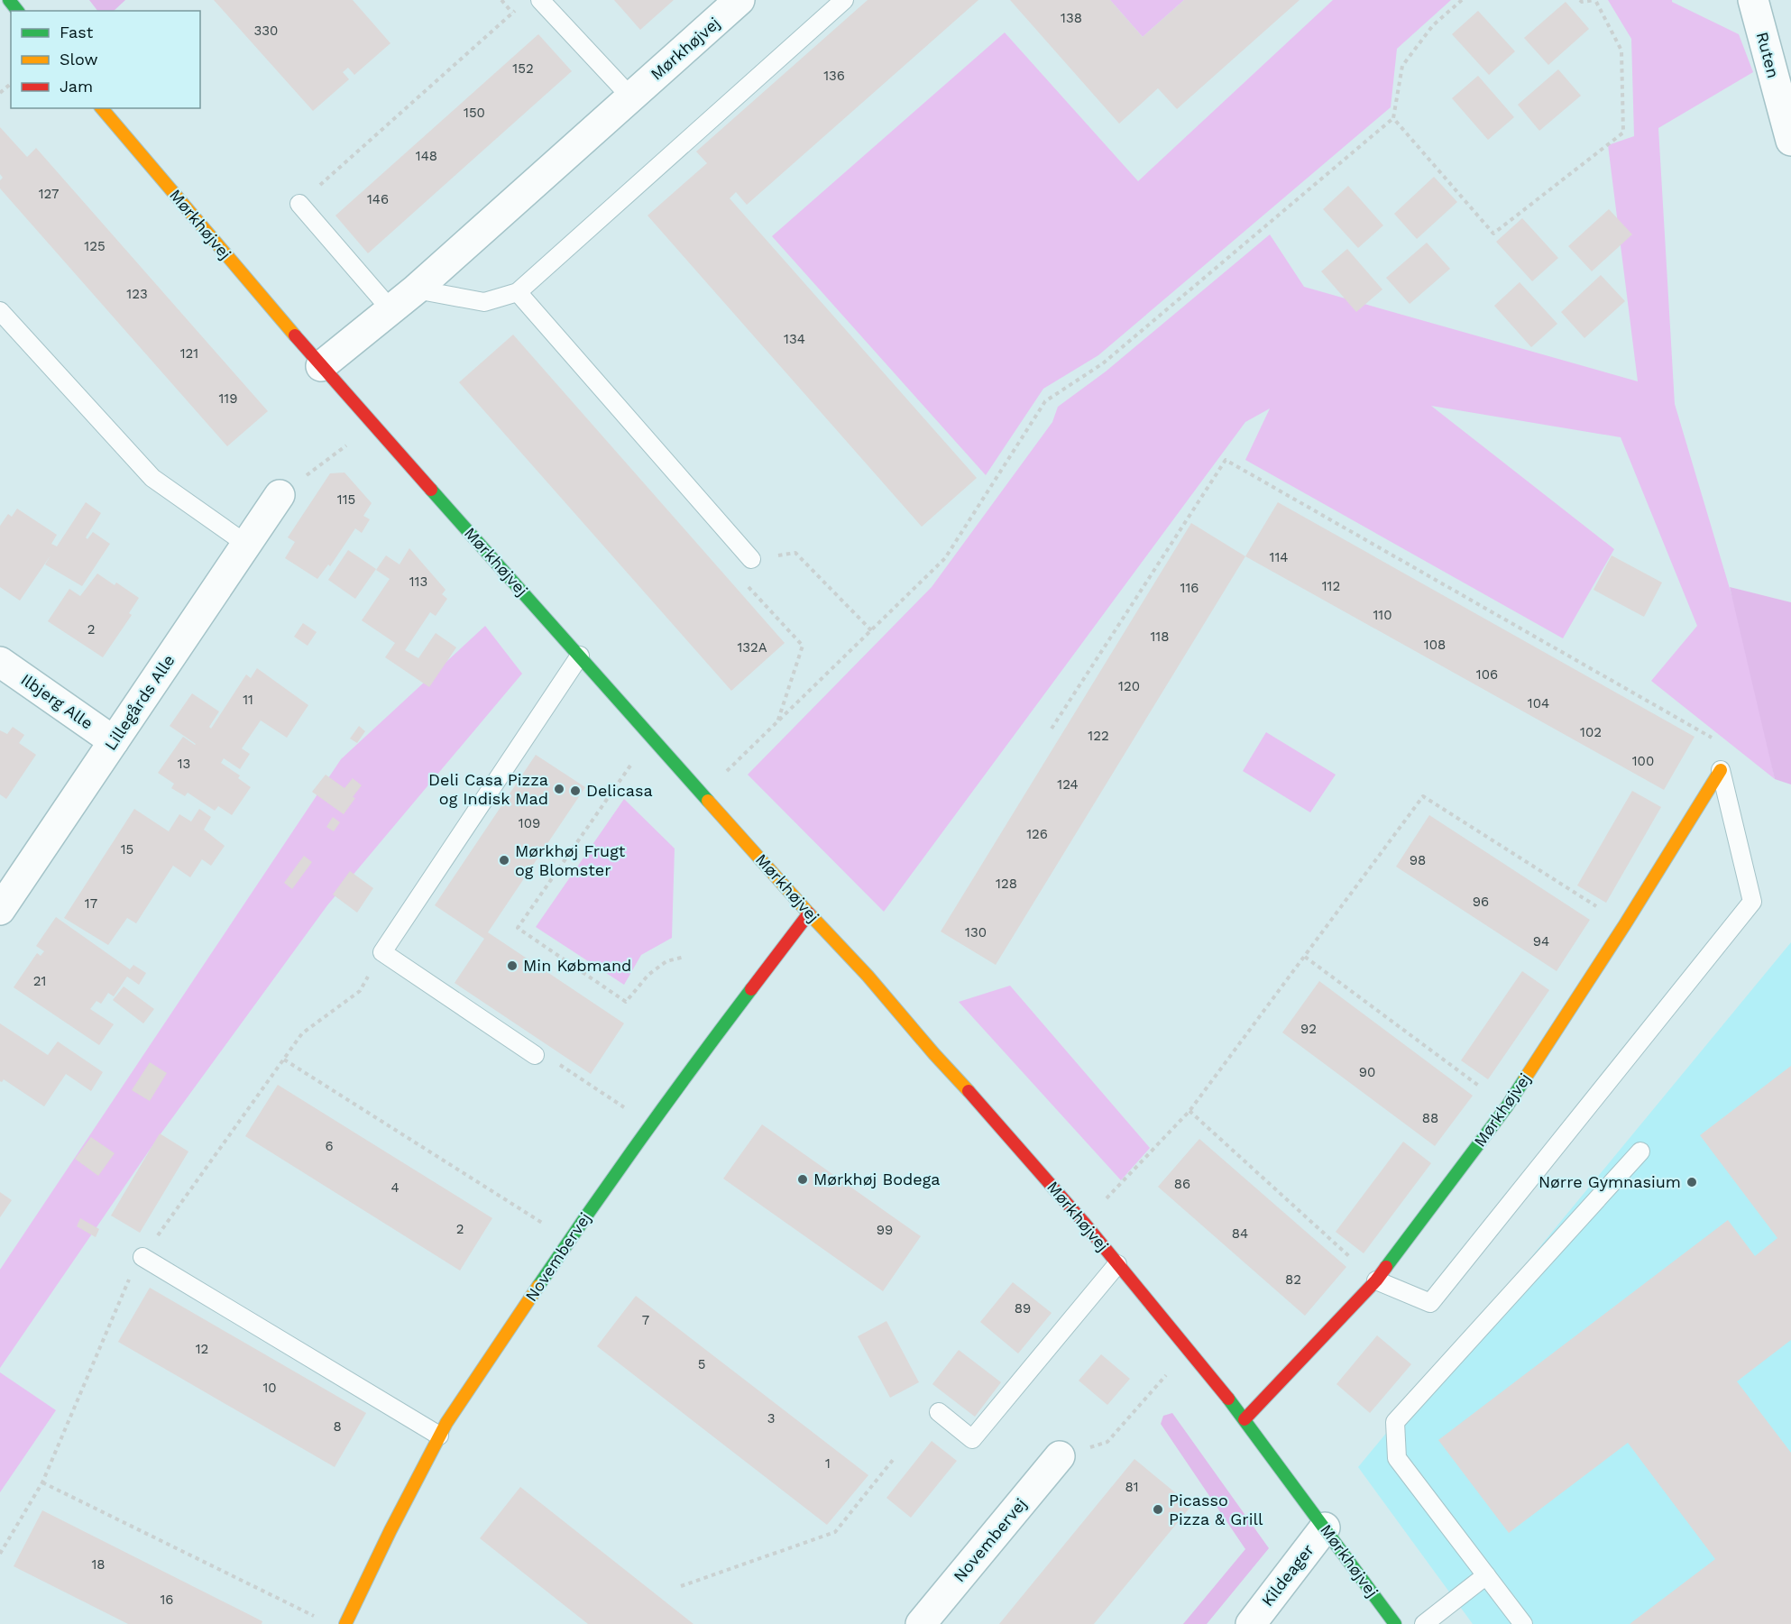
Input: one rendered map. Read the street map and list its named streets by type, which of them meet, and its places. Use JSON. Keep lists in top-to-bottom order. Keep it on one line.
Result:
{"streets":{"street":["Mørkhøjvej","Ruten","Ilbjerg Alle","Lillegårds Alle","Novembervej","Kildeager"]},"crossings":[["Mørkhøjvej","Novembervej"],["Mørkhøjvej","Kildeager"],["Ilbjerg Alle","Lillegårds Alle"]],"places":["Deli Casa Pizza og Indisk Mad","Delicasa","Mørkhøj Frugt og Blomster","Min Købmand","Mørkhøj Bodega","Nørre Gymnasium","Picasso Pizza & Grill"],"house_numbers":["138","330","152","136","150","148","127","146","125","123","134","121","119","115","114","113","112","116","110","2","118","108","132A","106","120","11","104","102","122","100","13","124","109","126","15","98","128","96","17","130","94","21","92","90","88","6","86","4","2","99","84","82","89","7","12","5","10","3","8","1","81","18","16"],"legend":["Fast","Slow","Jam"]}
